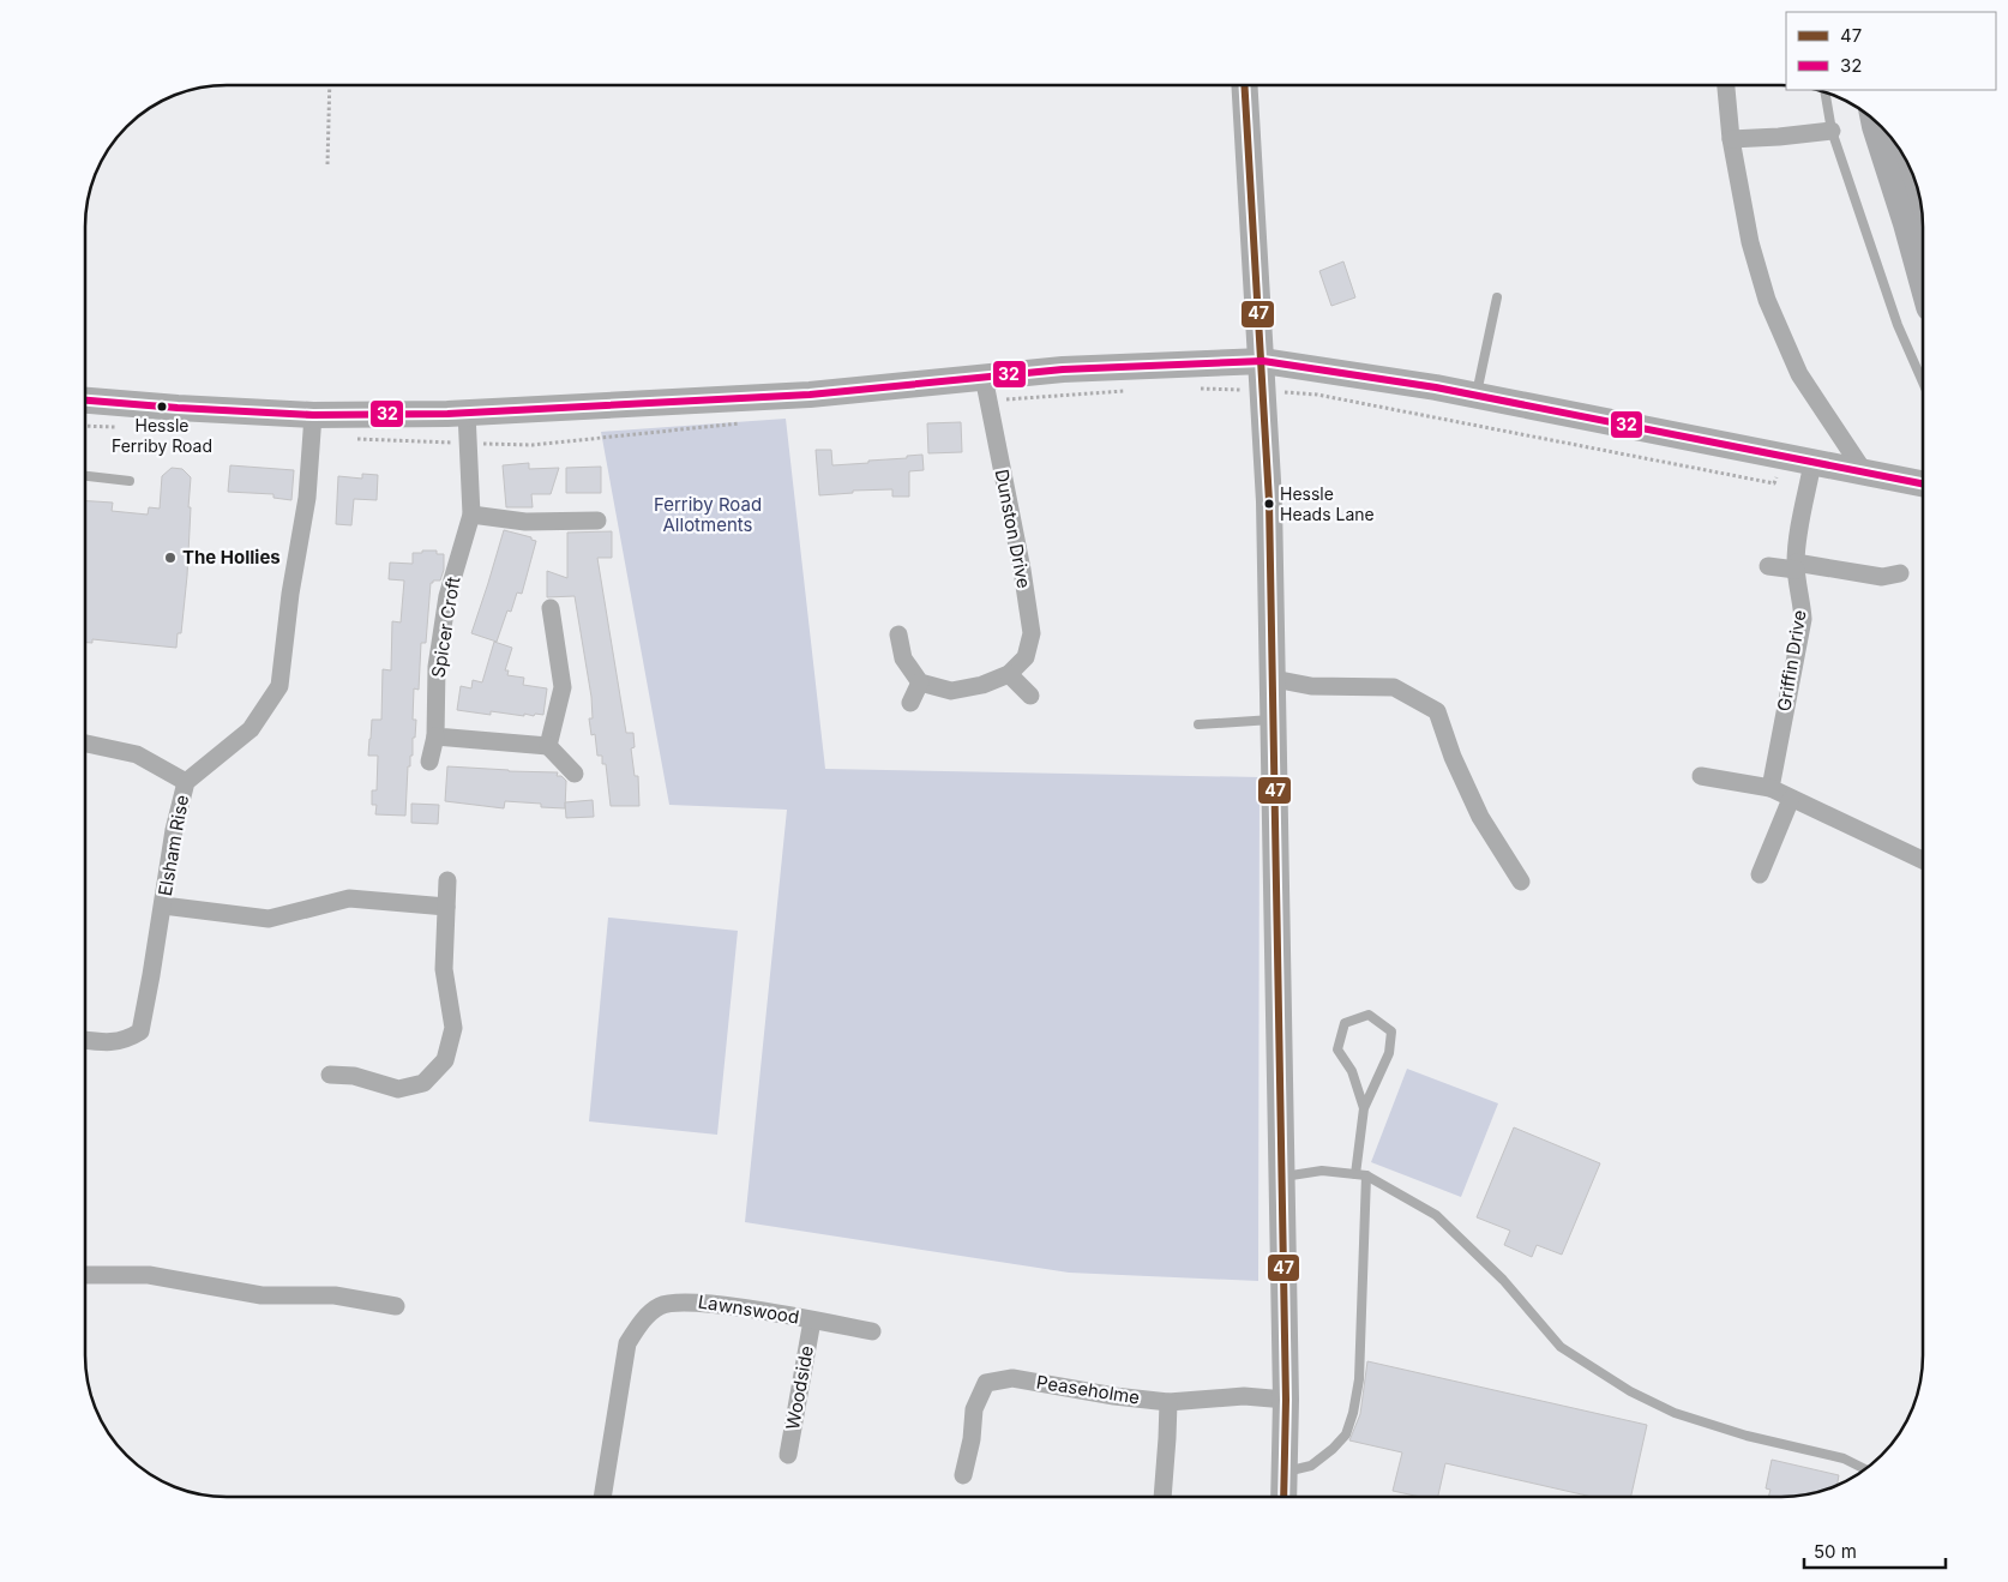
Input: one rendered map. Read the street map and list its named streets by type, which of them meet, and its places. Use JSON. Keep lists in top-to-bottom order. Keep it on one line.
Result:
{"streets":{"street":["Dunston Drive","Spicer Croft","Griffin Drive","Elsham Rise","Lawnswood","Woodside","Peaseholme"]},"crossings":[["Lawnswood","Woodside"]],"parks":["Ferriby Road Allotments"],"places":["Hessle Ferriby Road","Hessle Heads Lane","The Hollies"],"lines":["transit line 47","transit line 32"],"legend":["47","32"],"scale_bar":"50 m"}
